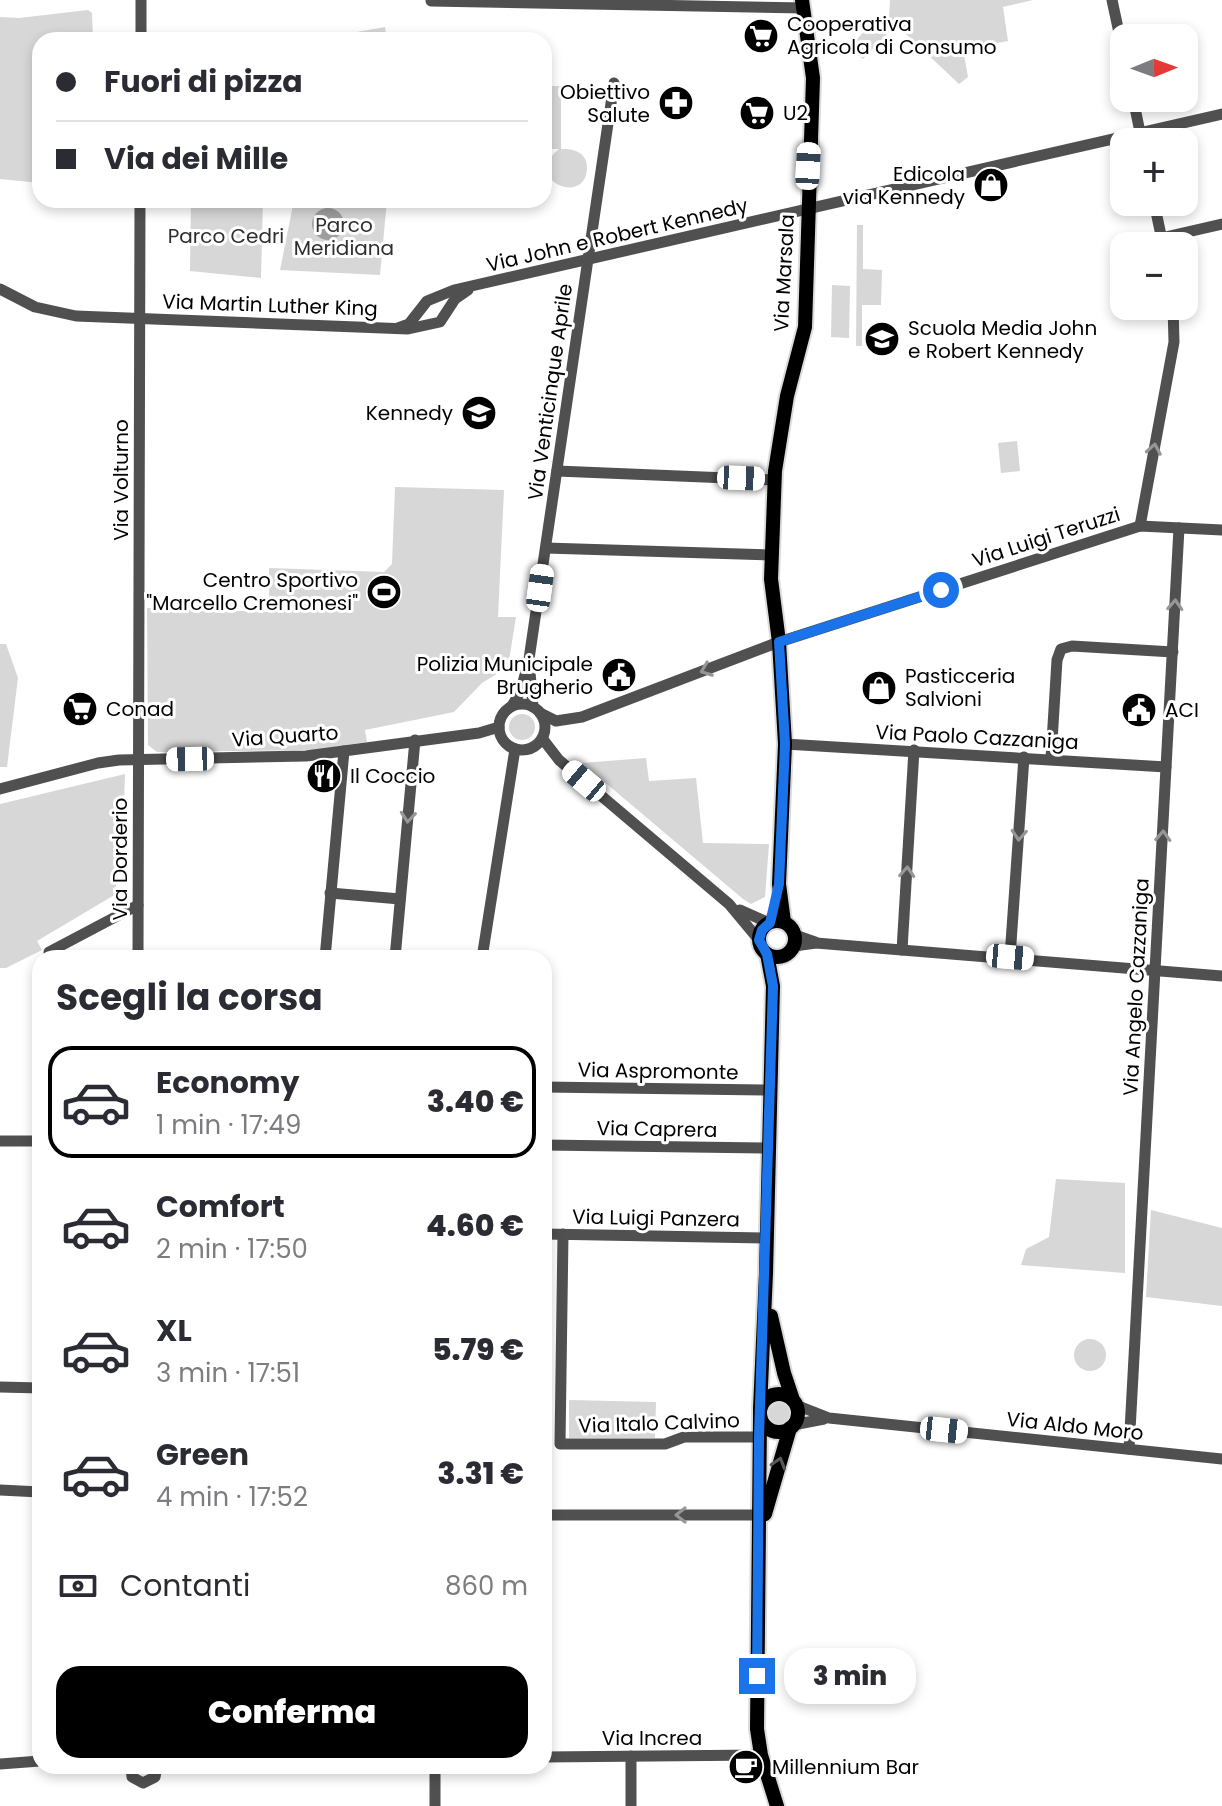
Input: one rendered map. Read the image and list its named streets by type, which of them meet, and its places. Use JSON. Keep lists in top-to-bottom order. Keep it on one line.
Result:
{"streets":{"main road":["Via Marsala"],"street":["Via John e Robert Kennedy","Via Martin Luther King","Via Venticinque Aprile","Via Volturno","Via Luigi Teruzzi","Via Quarto","Via Paolo Cazzaniga","Via Dorderio","Via Angelo Cazzaniga","Via Aspromonte","Via Caprera","Via Luigi Panzera","Via Italo Calvino","Via Aldo Moro","Via Increa"]},"crossings":[["Via John e Robert Kennedy","Via Marsala"],["Via John e Robert Kennedy","Via Martin Luther King"],["Via John e Robert Kennedy","Via Venticinque Aprile"],["Via Marsala","Via Luigi Teruzzi"],["Via Marsala","Via Paolo Cazzaniga"],["Via Martin Luther King","Via Volturno"],["Via Venticinque Aprile","Via Quarto"],["Via Volturno","Via Quarto"],["Via Volturno","Via Dorderio"],["Via Quarto","Via Dorderio"],["Via Paolo Cazzaniga","Via Angelo Cazzaniga"],["Via Angelo Cazzaniga","Via Aldo Moro"],["Via Luigi Panzera","Via Italo Calvino"]],"one_way":["Via Angelo Cazzaniga"],"parks":["Parco Meridiana","Parco Cedri"],"places":{"supermarket":["Cooperativa Agricola di Consumo","U2","Conad"],"pharmacy":["Obiettivo Salute"],"shop":["Edicola via Kennedy","Pasticceria Salvioni"],"school or university":["Scuola Media John e Robert Kennedy","Kennedy"],"sports":["Centro Sportivo \"Marcello Cremonesi\""],"public building":["Polizia Municipale Brugherio","ACI"],"restaurant":["Il Coccio"],"cafe":["Millennium Bar"]},"north":"right","page":{"map_buttons":["+","−"],"banner":["Fuori di pizza","Via dei Mille"],"heading":"Scegli la corsa","list":[{"name":"Economy","note":"1 min · 17:49","value":"3.40 €"},{"name":"Comfort","note":"2 min · 17:50","value":"4.60 €"},{"name":"XL","note":"3 min · 17:51","value":"5.79 €"},{"name":"Green","note":"4 min · 17:52","value":"3.31 €"}],"pay":["Contanti","860 m"],"bubble":"3 min","buttons":"Conferma"}}
